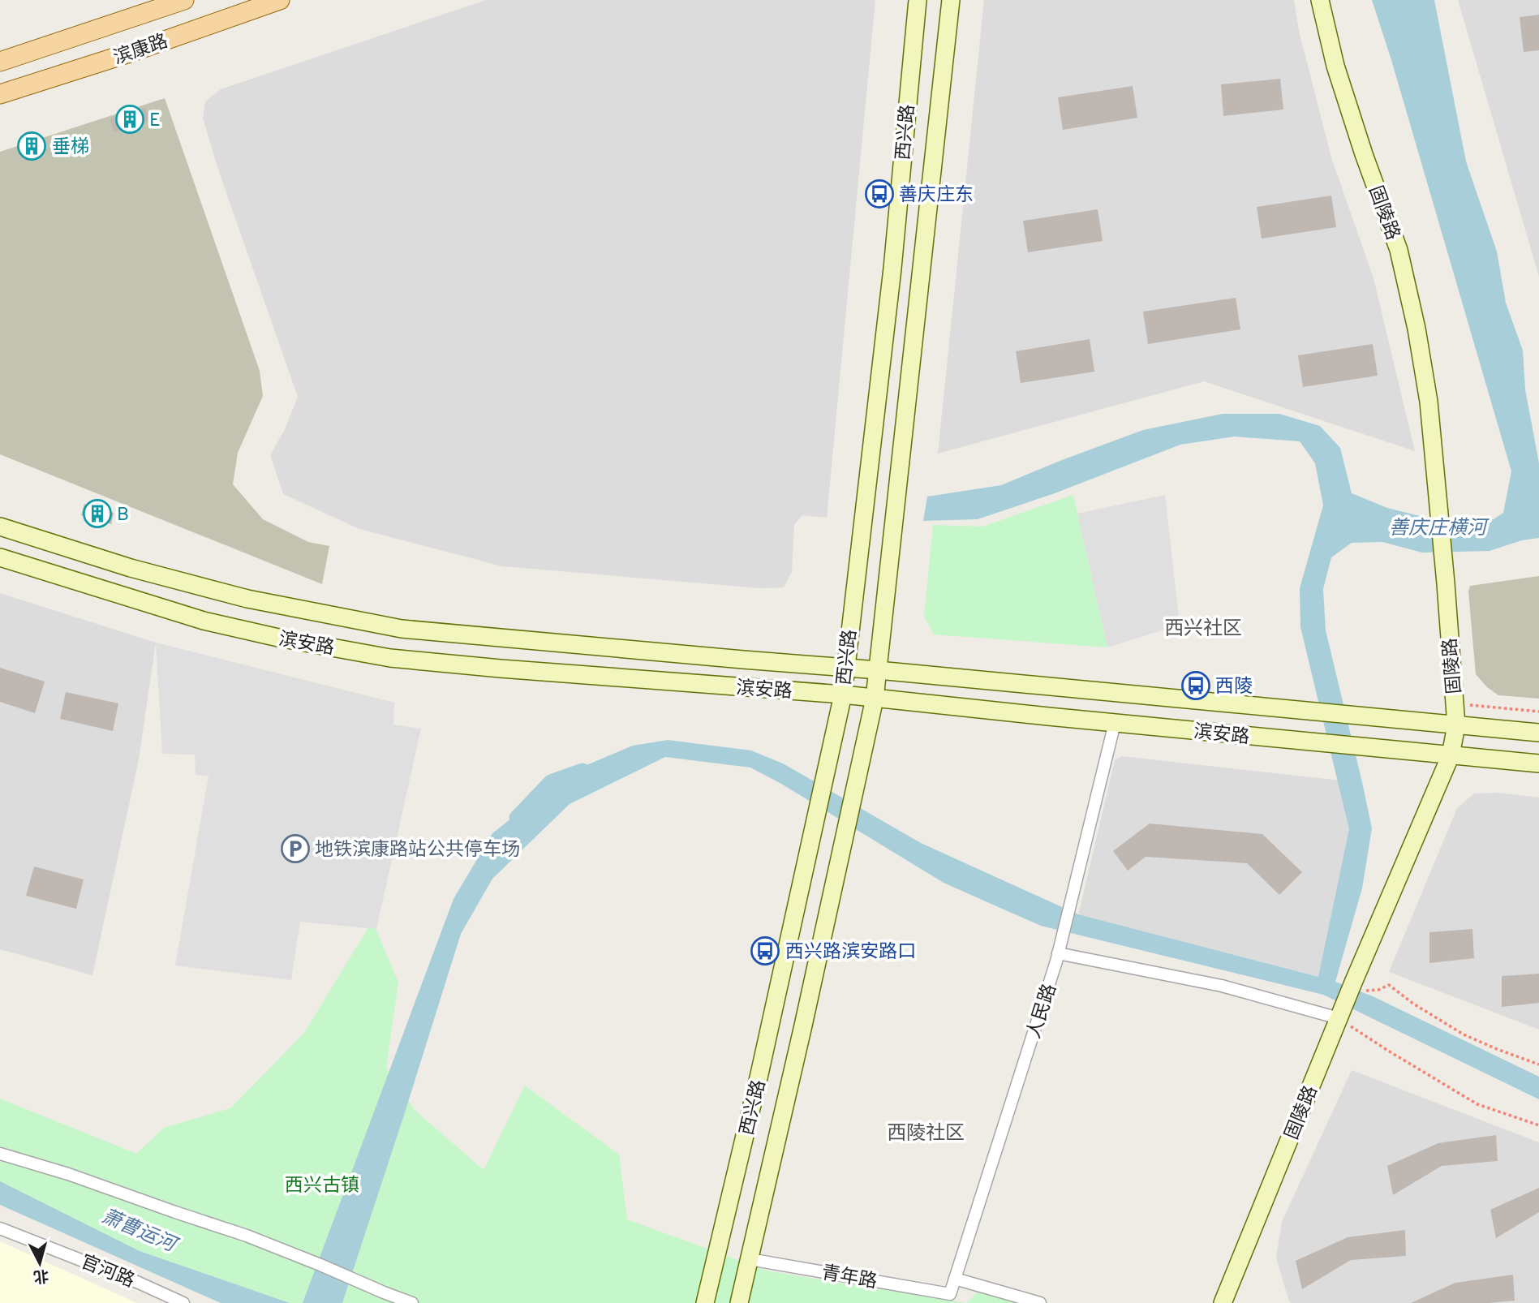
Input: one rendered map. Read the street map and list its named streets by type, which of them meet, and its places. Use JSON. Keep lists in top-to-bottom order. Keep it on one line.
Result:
{"streets":{"main road":["滨康路","西兴路","固陵路","滨安路"],"street":["人民路","官河路","青年路"]},"crossings":[["西兴路","滨安路"],["西兴路","青年路"],["固陵路","滨安路"],["滨安路","人民路"],["人民路","青年路"]],"districts":["西兴社区","西陵社区"],"water":["善庆庄横河","萧曹运河"],"parks":["西兴古镇"],"places":{"building":["E","垂梯","B"],"bus stop":["善庆庄东","西陵","西兴路滨安路口"],"parking":["地铁滨康路站公共停车场"]},"north":"bottom"}
